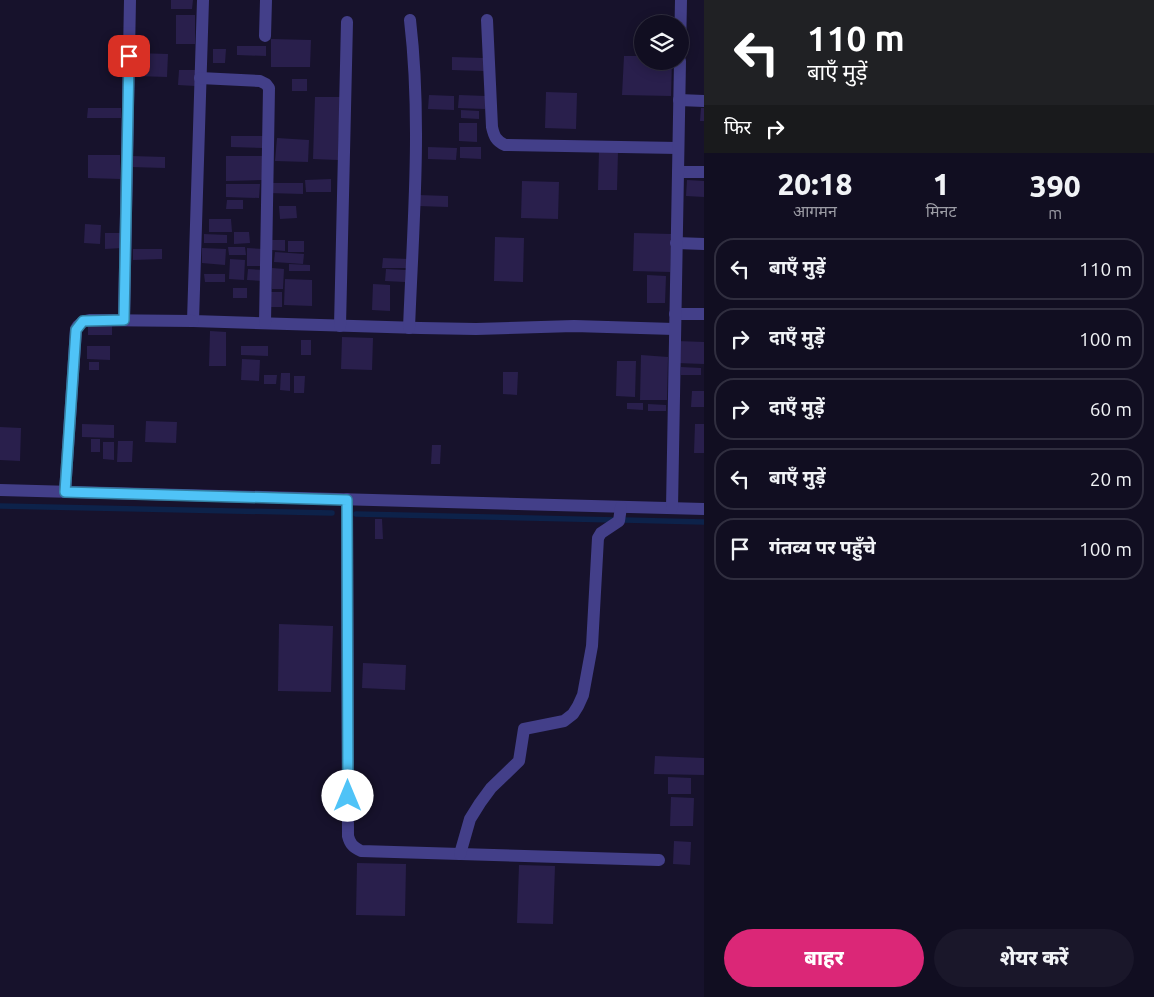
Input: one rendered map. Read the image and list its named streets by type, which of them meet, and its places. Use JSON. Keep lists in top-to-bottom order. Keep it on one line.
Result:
{"page":{"turn":["110 m","बाएँ मुड़ें"],"then":"फिर","eta":["20:18","आगमन","1","मिनट","390","m"],"list":[{"name":"बाएँ मुड़ें","value":"110 m"},{"name":"दाएँ मुड़ें","value":"100 m"},{"name":"दाएँ मुड़ें","value":"60 m"},{"name":"बाएँ मुड़ें","value":"20 m"},{"name":"गंतव्य पर पहुँचे","value":"100 m"}],"buttons":["बाहर","शेयर करें"]}}
